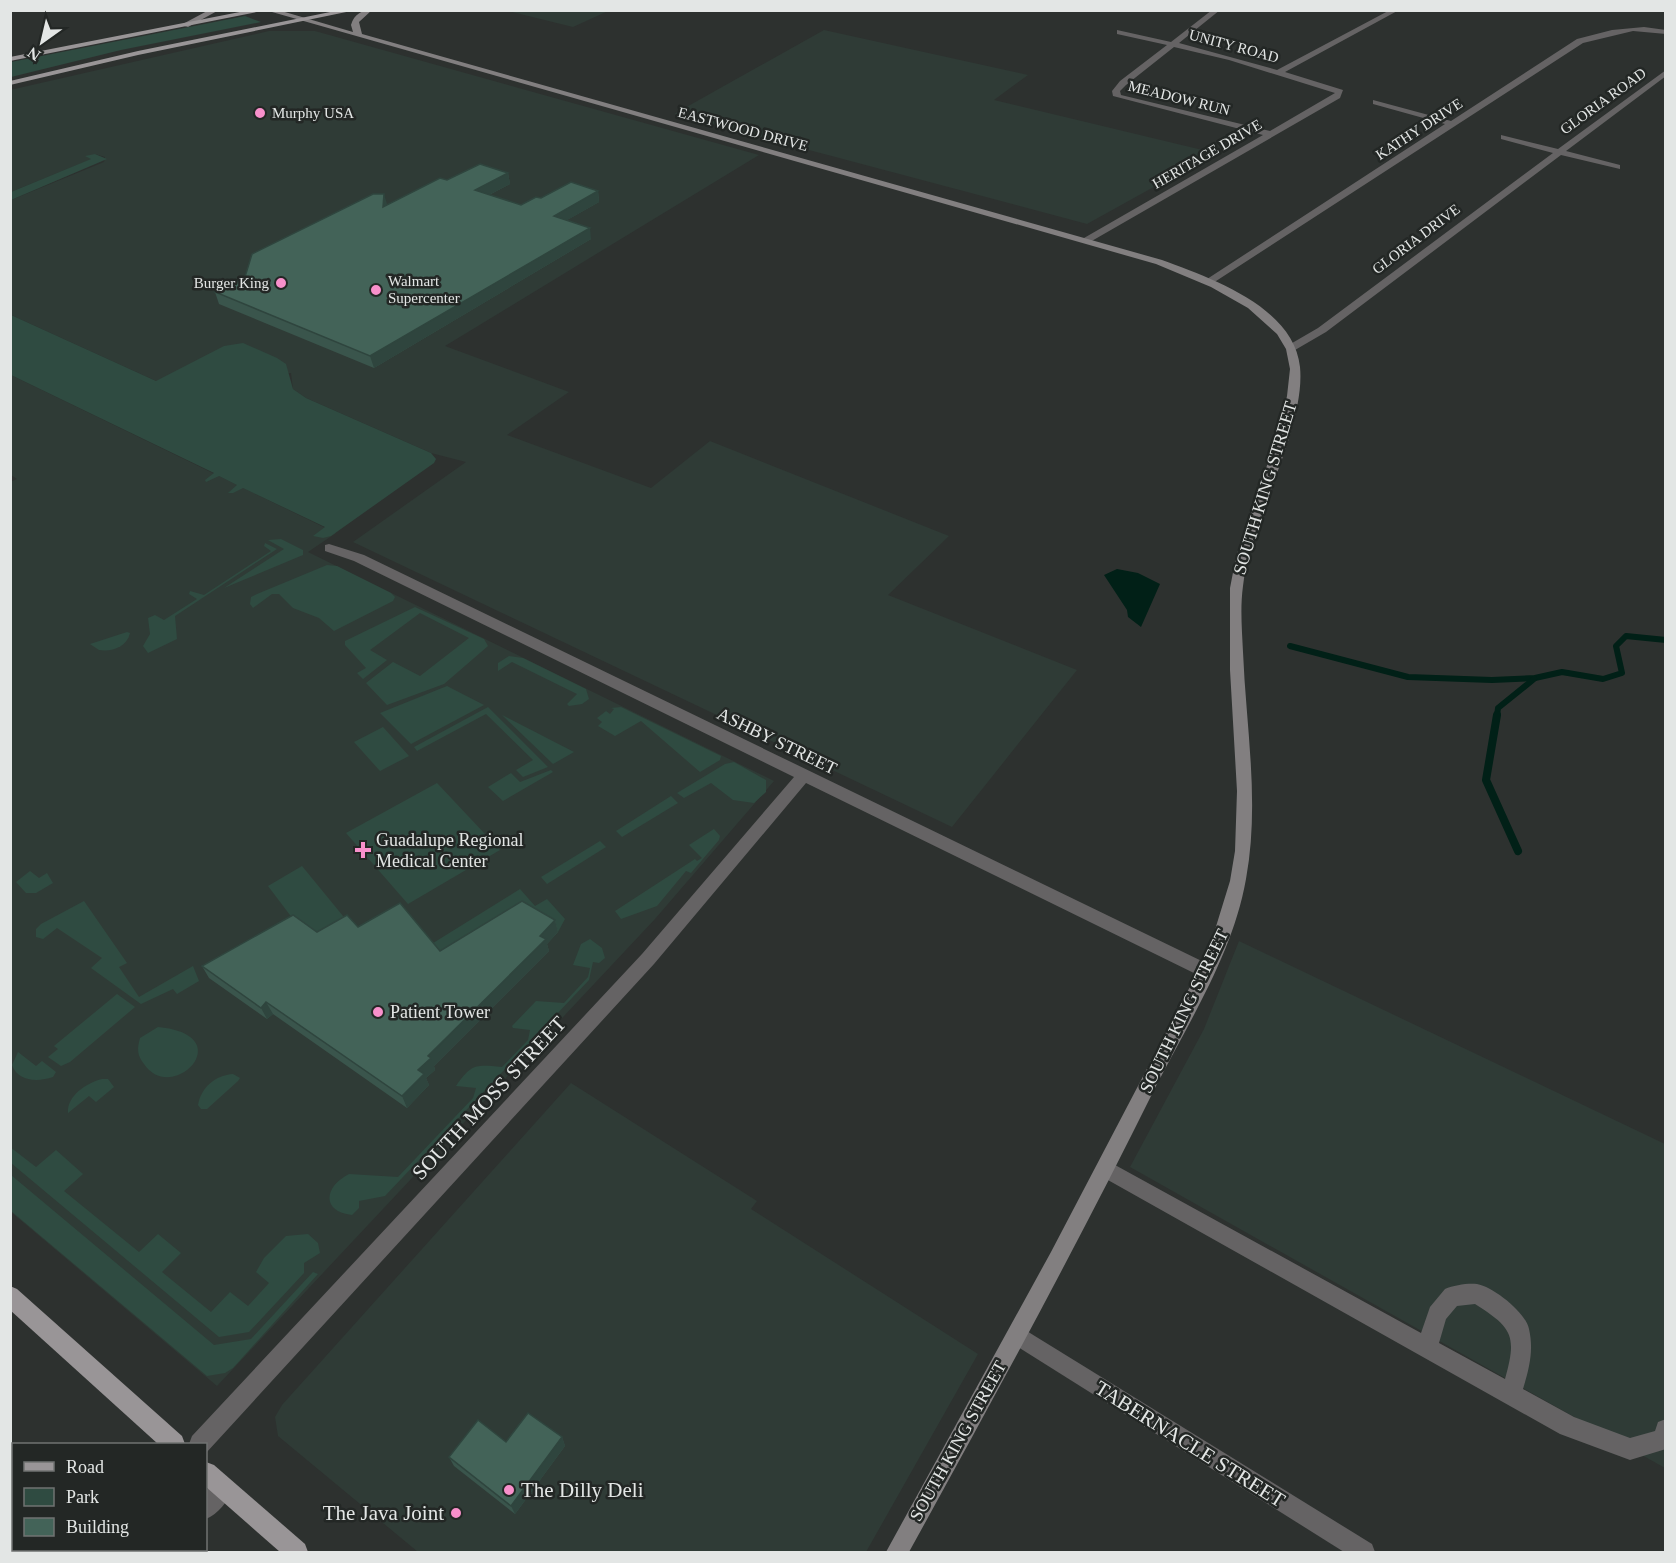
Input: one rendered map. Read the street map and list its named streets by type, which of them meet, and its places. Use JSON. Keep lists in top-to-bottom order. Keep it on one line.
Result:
{"streets":{"main road":["EASTWOOD DRIVE","SOUTH KING STREET"],"street":["UNITY ROAD","MEADOW RUN","GLORIA ROAD","KATHY DRIVE","HERITAGE DRIVE","GLORIA DRIVE","ASHBY STREET","SOUTH MOSS STREET","TABERNACLE STREET"]},"crossings":[["UNITY ROAD","MEADOW RUN"],["UNITY ROAD","HERITAGE DRIVE"],["MEADOW RUN","HERITAGE DRIVE"],["GLORIA ROAD","GLORIA DRIVE"],["EASTWOOD DRIVE","KATHY DRIVE"],["EASTWOOD DRIVE","HERITAGE DRIVE"],["GLORIA DRIVE","SOUTH KING STREET"],["SOUTH KING STREET","ASHBY STREET"],["SOUTH KING STREET","TABERNACLE STREET"],["ASHBY STREET","SOUTH MOSS STREET"]],"places":{"other":["Murphy USA","Burger King","Walmart Supercenter","Patient Tower","The Dilly Deli","The Java Joint"],"health":["Guadalupe Regional Medical Center"]},"legend":["Road","Park","Building"],"north":"bottom left"}
